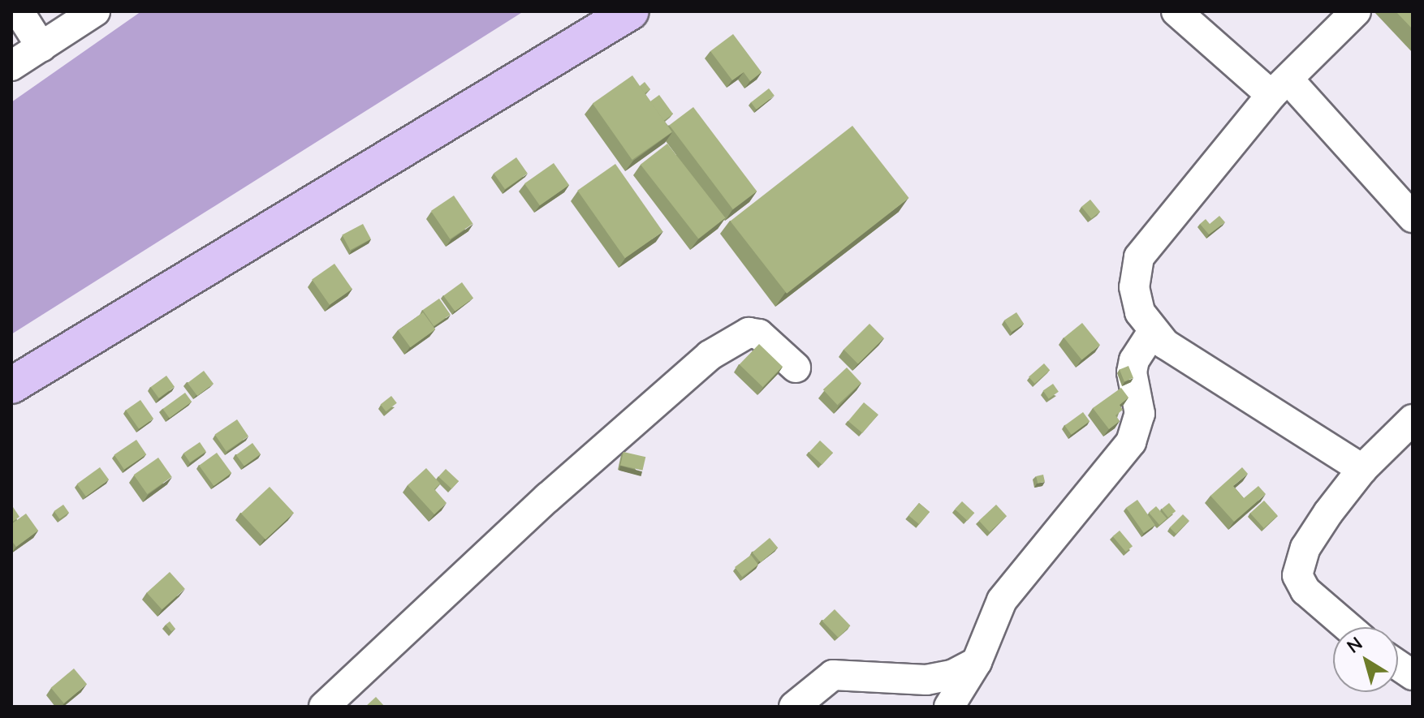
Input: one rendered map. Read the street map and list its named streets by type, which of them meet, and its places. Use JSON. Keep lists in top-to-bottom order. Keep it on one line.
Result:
{"north":"top left"}
